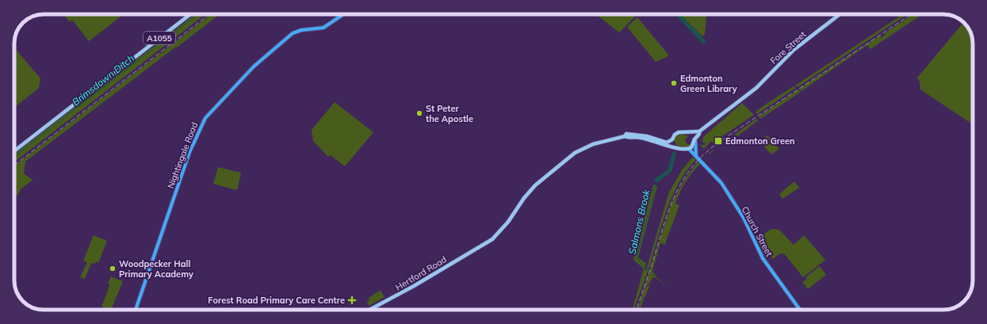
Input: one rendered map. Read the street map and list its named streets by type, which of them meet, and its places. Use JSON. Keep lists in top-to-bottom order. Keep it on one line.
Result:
{"streets":{"main road":["A1055","Fore Street","Nightingale Road","Church Street","Hertford Road"]},"water":["Brimsdown Ditch","Salmons Brook"],"places":{"other":["Edmonton Green Library","St Peter the Apostle","Woodpecker Hall Primary Academy"],"transit":["Edmonton Green"],"health":["Forest Road Primary Care Centre"]}}
